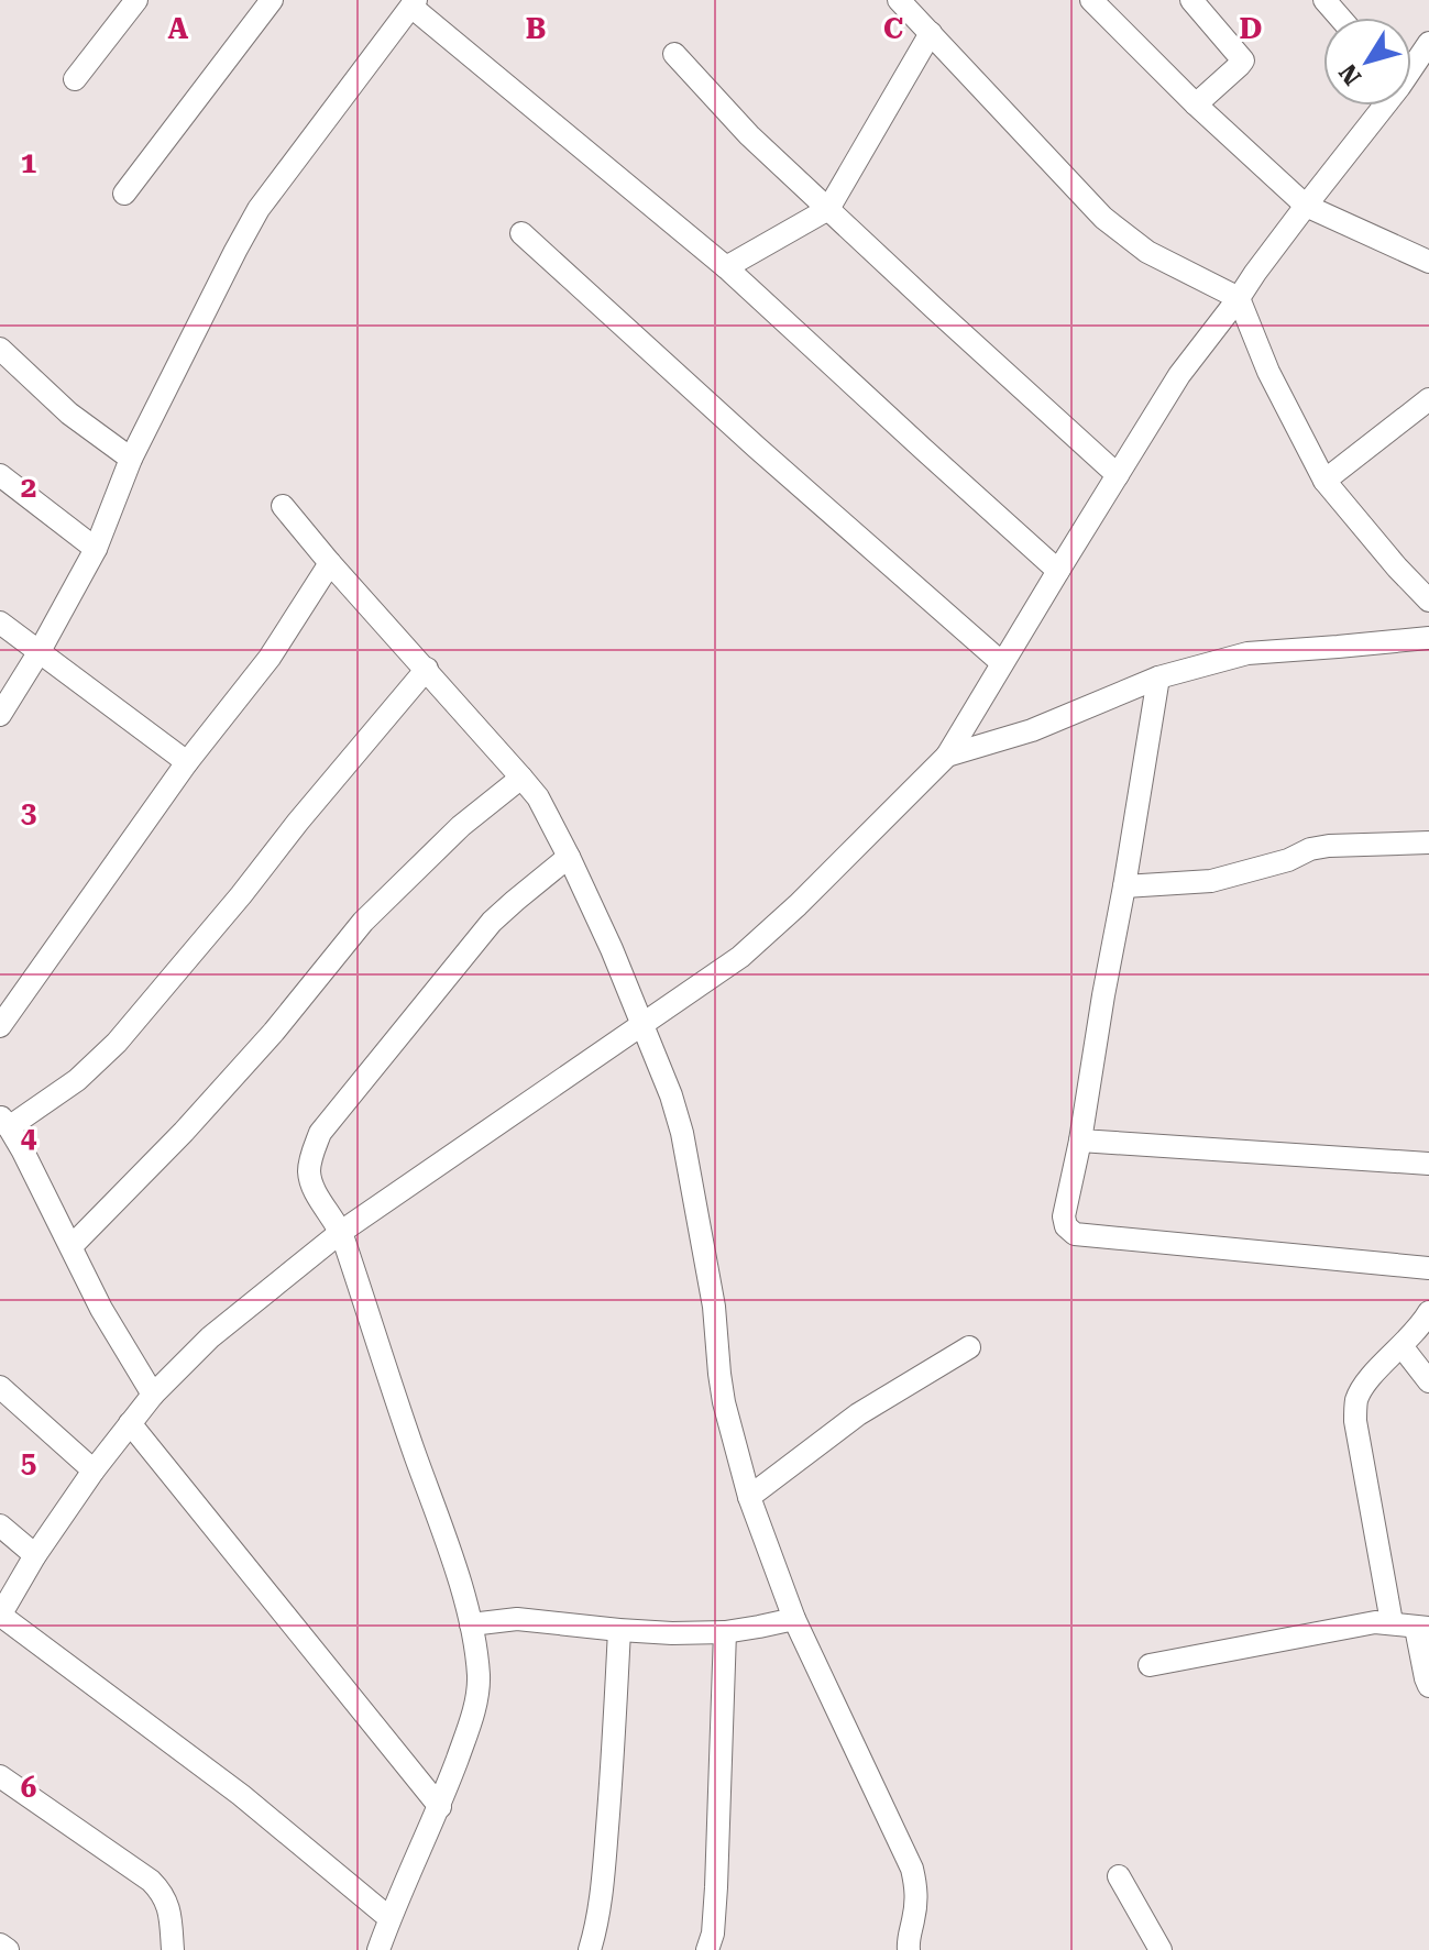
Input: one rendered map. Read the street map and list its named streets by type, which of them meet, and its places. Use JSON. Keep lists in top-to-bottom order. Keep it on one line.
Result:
{"north":"bottom left","grid":{"columns":["A","B","C","D"],"rows":["1","2","3","4","5","6"]}}
